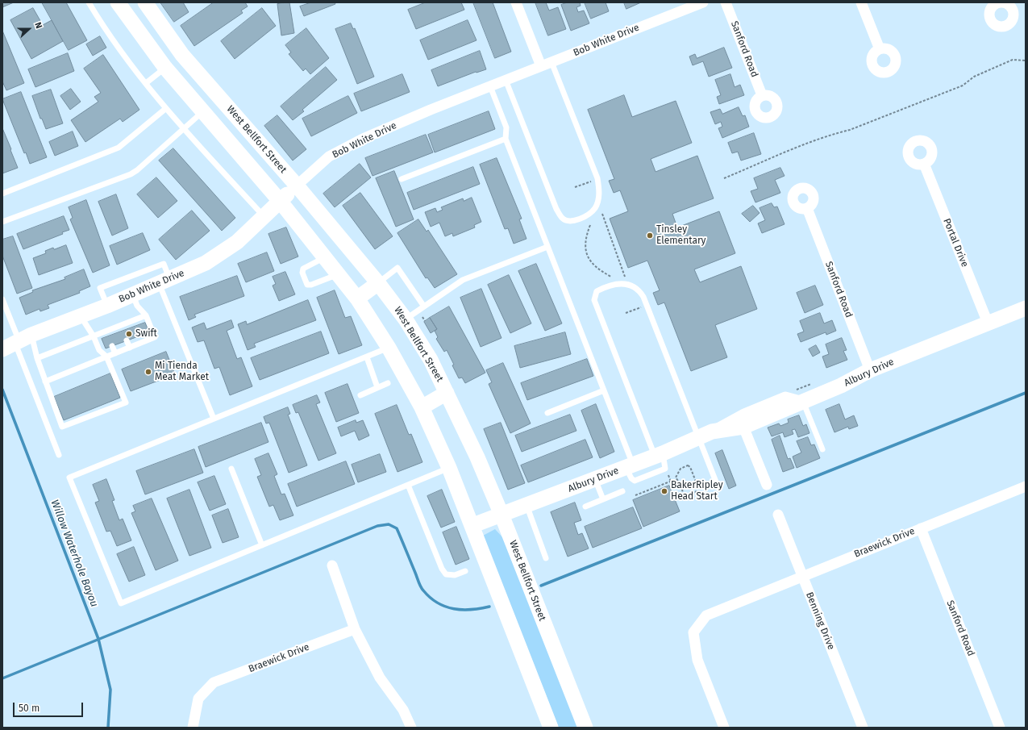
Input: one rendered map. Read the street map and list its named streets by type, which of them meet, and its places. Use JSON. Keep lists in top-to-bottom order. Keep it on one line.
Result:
{"streets":{"main road":["Bob White Drive","West Bellfort Street","Albury Drive"],"street":["Sanford Road","Portal Drive","Braewick Drive","Benning Drive"]},"crossings":[["Bob White Drive","West Bellfort Street"],["Sanford Road","Albury Drive"],["Sanford Road","Braewick Drive"],["West Bellfort Street","Albury Drive"],["Portal Drive","Albury Drive"],["Braewick Drive","Benning Drive"]],"water":["Willow Waterhole Bayou"],"places":["Tinsley Elementary","Swift","Mi Tienda Meat Market","BakerRipley Head Start"],"scale_bar":"50 m","north":"right"}
